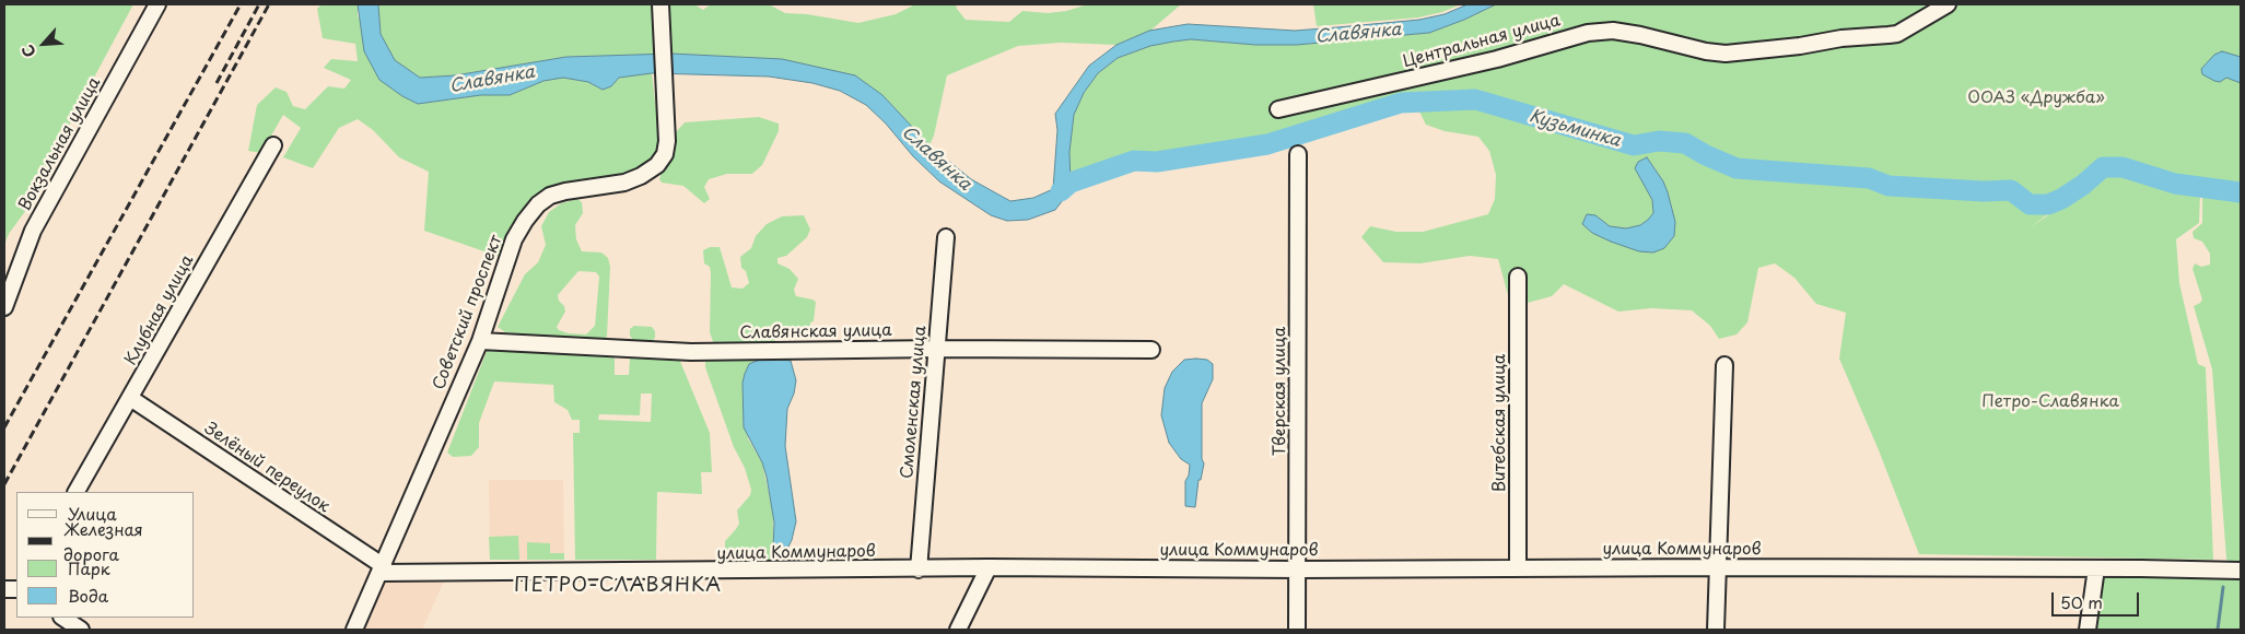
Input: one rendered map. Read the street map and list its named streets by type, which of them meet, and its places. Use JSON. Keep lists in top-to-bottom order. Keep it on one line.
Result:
{"streets":{"street":["Центральная улица","Вокзальная улица","Клубная улица","Советский проспект","Славянская улица","Тверская улица","Смоленская улица","Витебская улица","Зелёный переулок","улица Коммунаров"]},"crossings":[["Клубная улица","Зелёный переулок"],["Советский проспект","Славянская улица"],["Советский проспект","Зелёный переулок"],["Советский проспект","улица Коммунаров"],["Славянская улица","Смоленская улица"],["Тверская улица","улица Коммунаров"],["Смоленская улица","улица Коммунаров"],["Витебская улица","улица Коммунаров"],["Зелёный переулок","улица Коммунаров"]],"districts":["ПЕТРО-СЛАВЯНКА"],"water":["Славянка","Кузьминка"],"parks":["ООАЗ «Дружба»","Петро-Славянка"],"legend":["Улица","Железная дорога","Парк","Вода"],"scale_bar":"50 m","north":"bottom left"}
